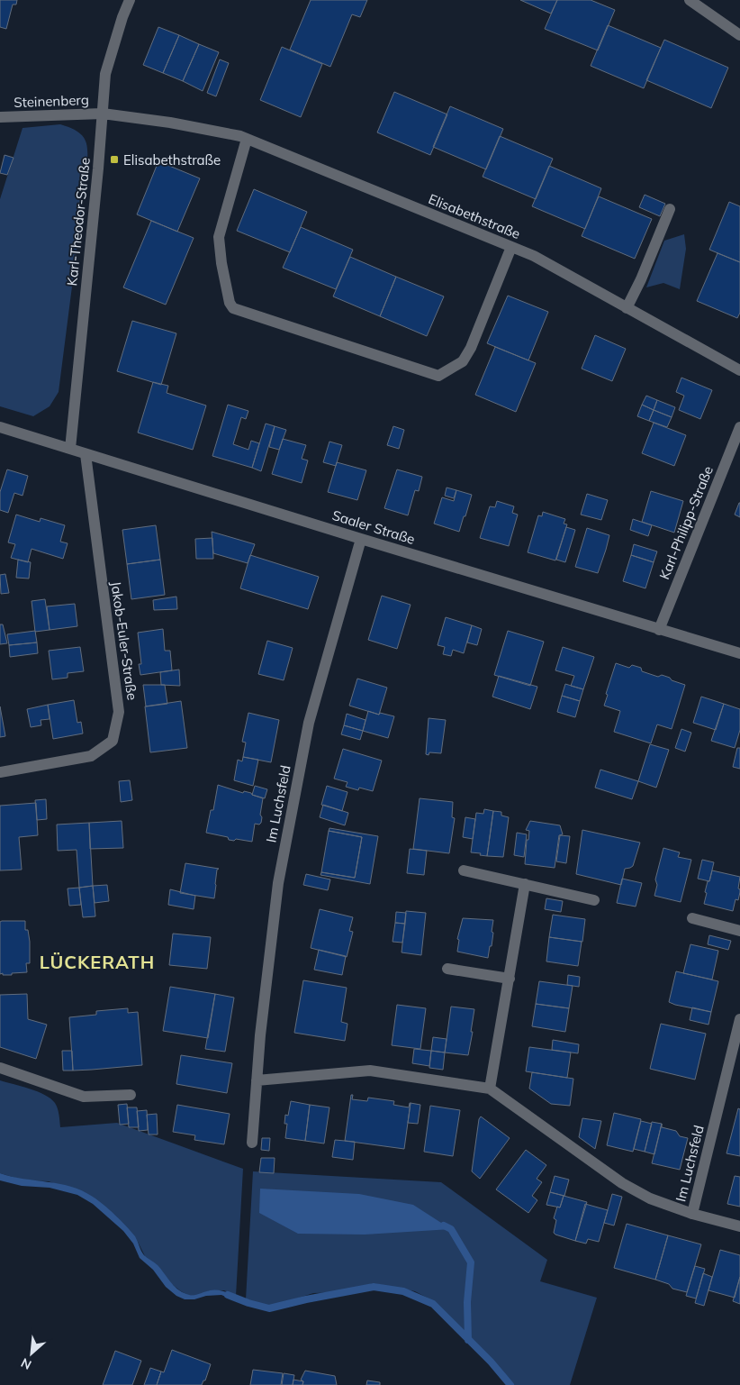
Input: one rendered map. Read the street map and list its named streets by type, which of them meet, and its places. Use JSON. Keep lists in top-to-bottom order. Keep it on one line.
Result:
{"streets":{"street":["Steinenberg","Elisabethstraße","Karl-Theodor-Straße","Karl-Philipp-Straße","Saaler Straße","Jakob-Euler-Straße","Im Luchsfeld"]},"crossings":[["Steinenberg","Elisabethstraße"],["Steinenberg","Karl-Theodor-Straße"],["Elisabethstraße","Karl-Theodor-Straße"],["Karl-Theodor-Straße","Saaler Straße"],["Karl-Philipp-Straße","Saaler Straße"],["Saaler Straße","Jakob-Euler-Straße"],["Saaler Straße","Im Luchsfeld"]],"districts":["LÜCKERATH"],"places":{"transit":["Elisabethstraße"]},"north":"bottom left"}
